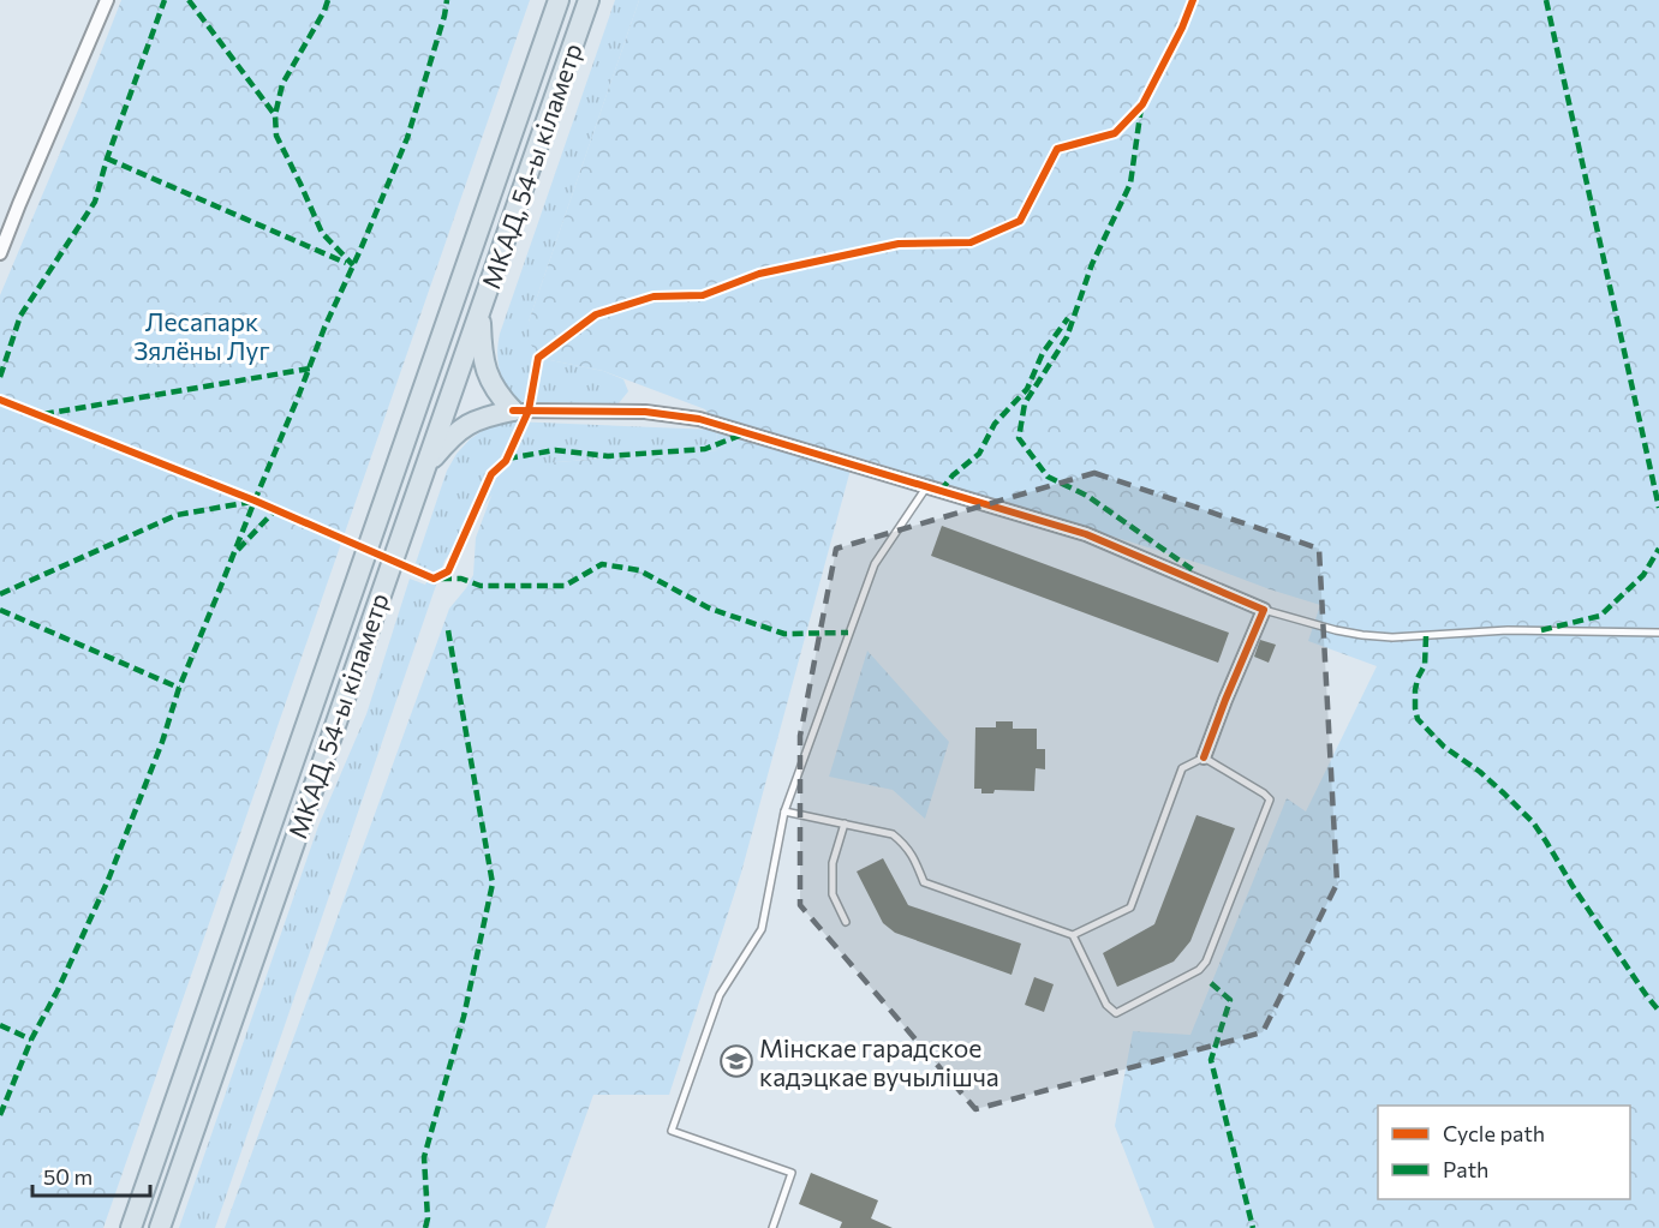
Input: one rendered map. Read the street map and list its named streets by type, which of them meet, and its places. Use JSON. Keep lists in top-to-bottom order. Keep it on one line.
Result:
{"streets":{"highway":["МКАД, 54-ы кіламетр"]},"parks":["Лесапарк Зялёны Луг"],"places":{"school or university":["Мінскае гарадское кадэцкае вучылішча"]},"legend":["Cycle path","Path"],"scale_bar":"50 m"}
